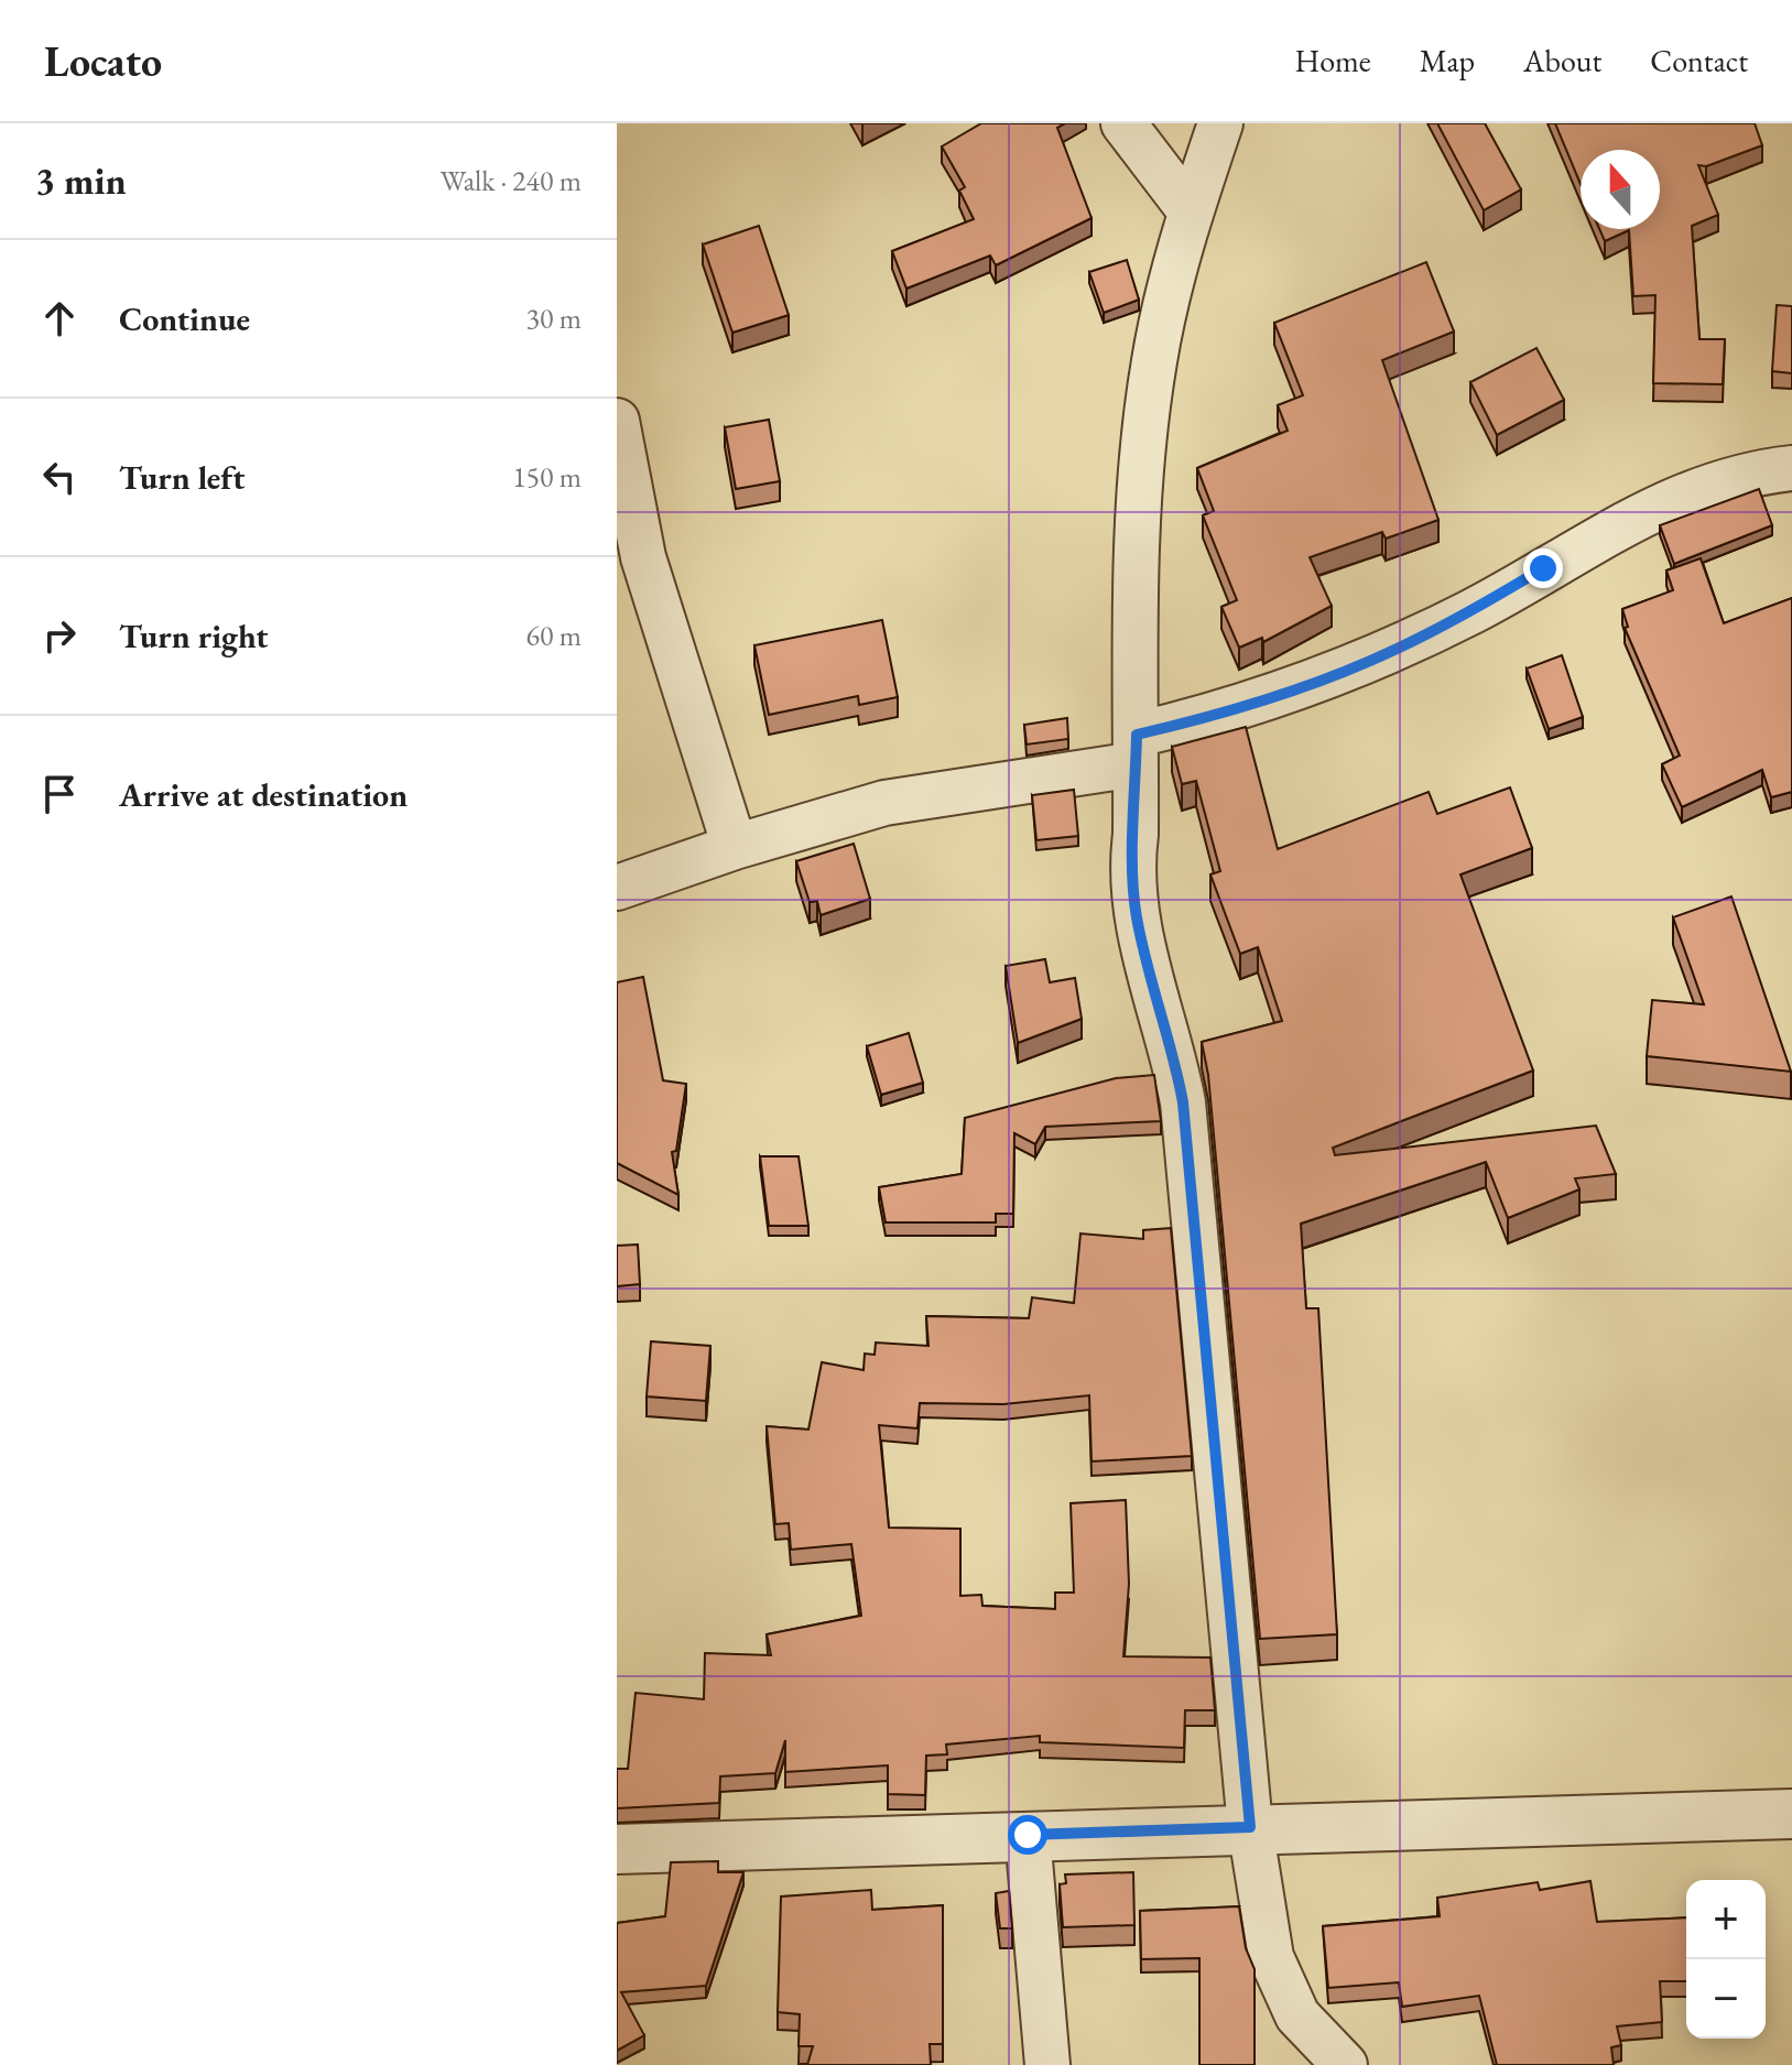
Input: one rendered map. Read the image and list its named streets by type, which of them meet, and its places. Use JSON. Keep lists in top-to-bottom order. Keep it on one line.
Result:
{"north":"top","page":{"header":"Locato","nav":["Home","Map","About","Contact"],"heading":["3 min","Walk · 240 m"],"list":[["Continue","30 m"],["Turn left","150 m"],["Turn right","60 m"],"Arrive at destination"],"map_buttons":["+","−"]}}
